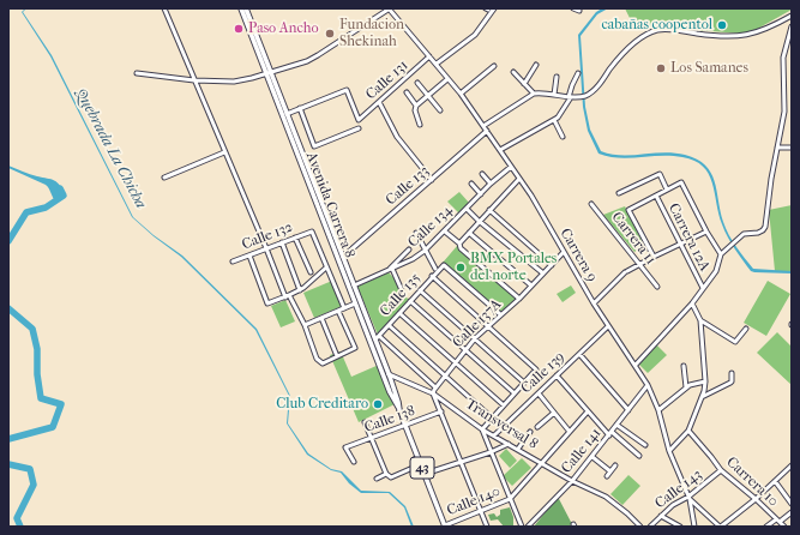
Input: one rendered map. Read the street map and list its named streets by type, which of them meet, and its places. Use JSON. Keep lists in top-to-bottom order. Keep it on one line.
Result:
{"streets":{"main road":["Avenida Carrera 8","43"],"street":["Calle 131","Calle 133","Calle 134","Calle 132","Carrera 12A","Carrera 11","Carrera 9","Calle 135","Calle 137A","Calle 139","Calle 138","Transversal 8","Calle 141","Carrera 10","Calle 143","Calle 140"]},"crossings":[["Calle 131","Carrera 9"],["Calle 133","Avenida Carrera 8"],["Calle 133","Carrera 9"],["Avenida Carrera 8","Calle 134"],["Avenida Carrera 8","Calle 135"],["Avenida Carrera 8","Calle 138"],["Avenida Carrera 8","Transversal 8"],["Avenida Carrera 8","Calle 140"],["Calle 134","Carrera 9"],["Carrera 9","Calle 137A"],["Carrera 9","Calle 139"],["Carrera 9","Calle 141"],["Carrera 9","Calle 143"],["Calle 135","Calle 137A"],["Calle 139","Transversal 8"],["Transversal 8","Calle 141"],["Transversal 8","Calle 140"],["Carrera 10","Calle 143"]],"water":["Quebrada La Chicha"],"places":["cabañas coopentol","Paso Ancho","Fundacion Shekinah","Los Samanes","BMX Portales del norte","Club Creditaro"]}
